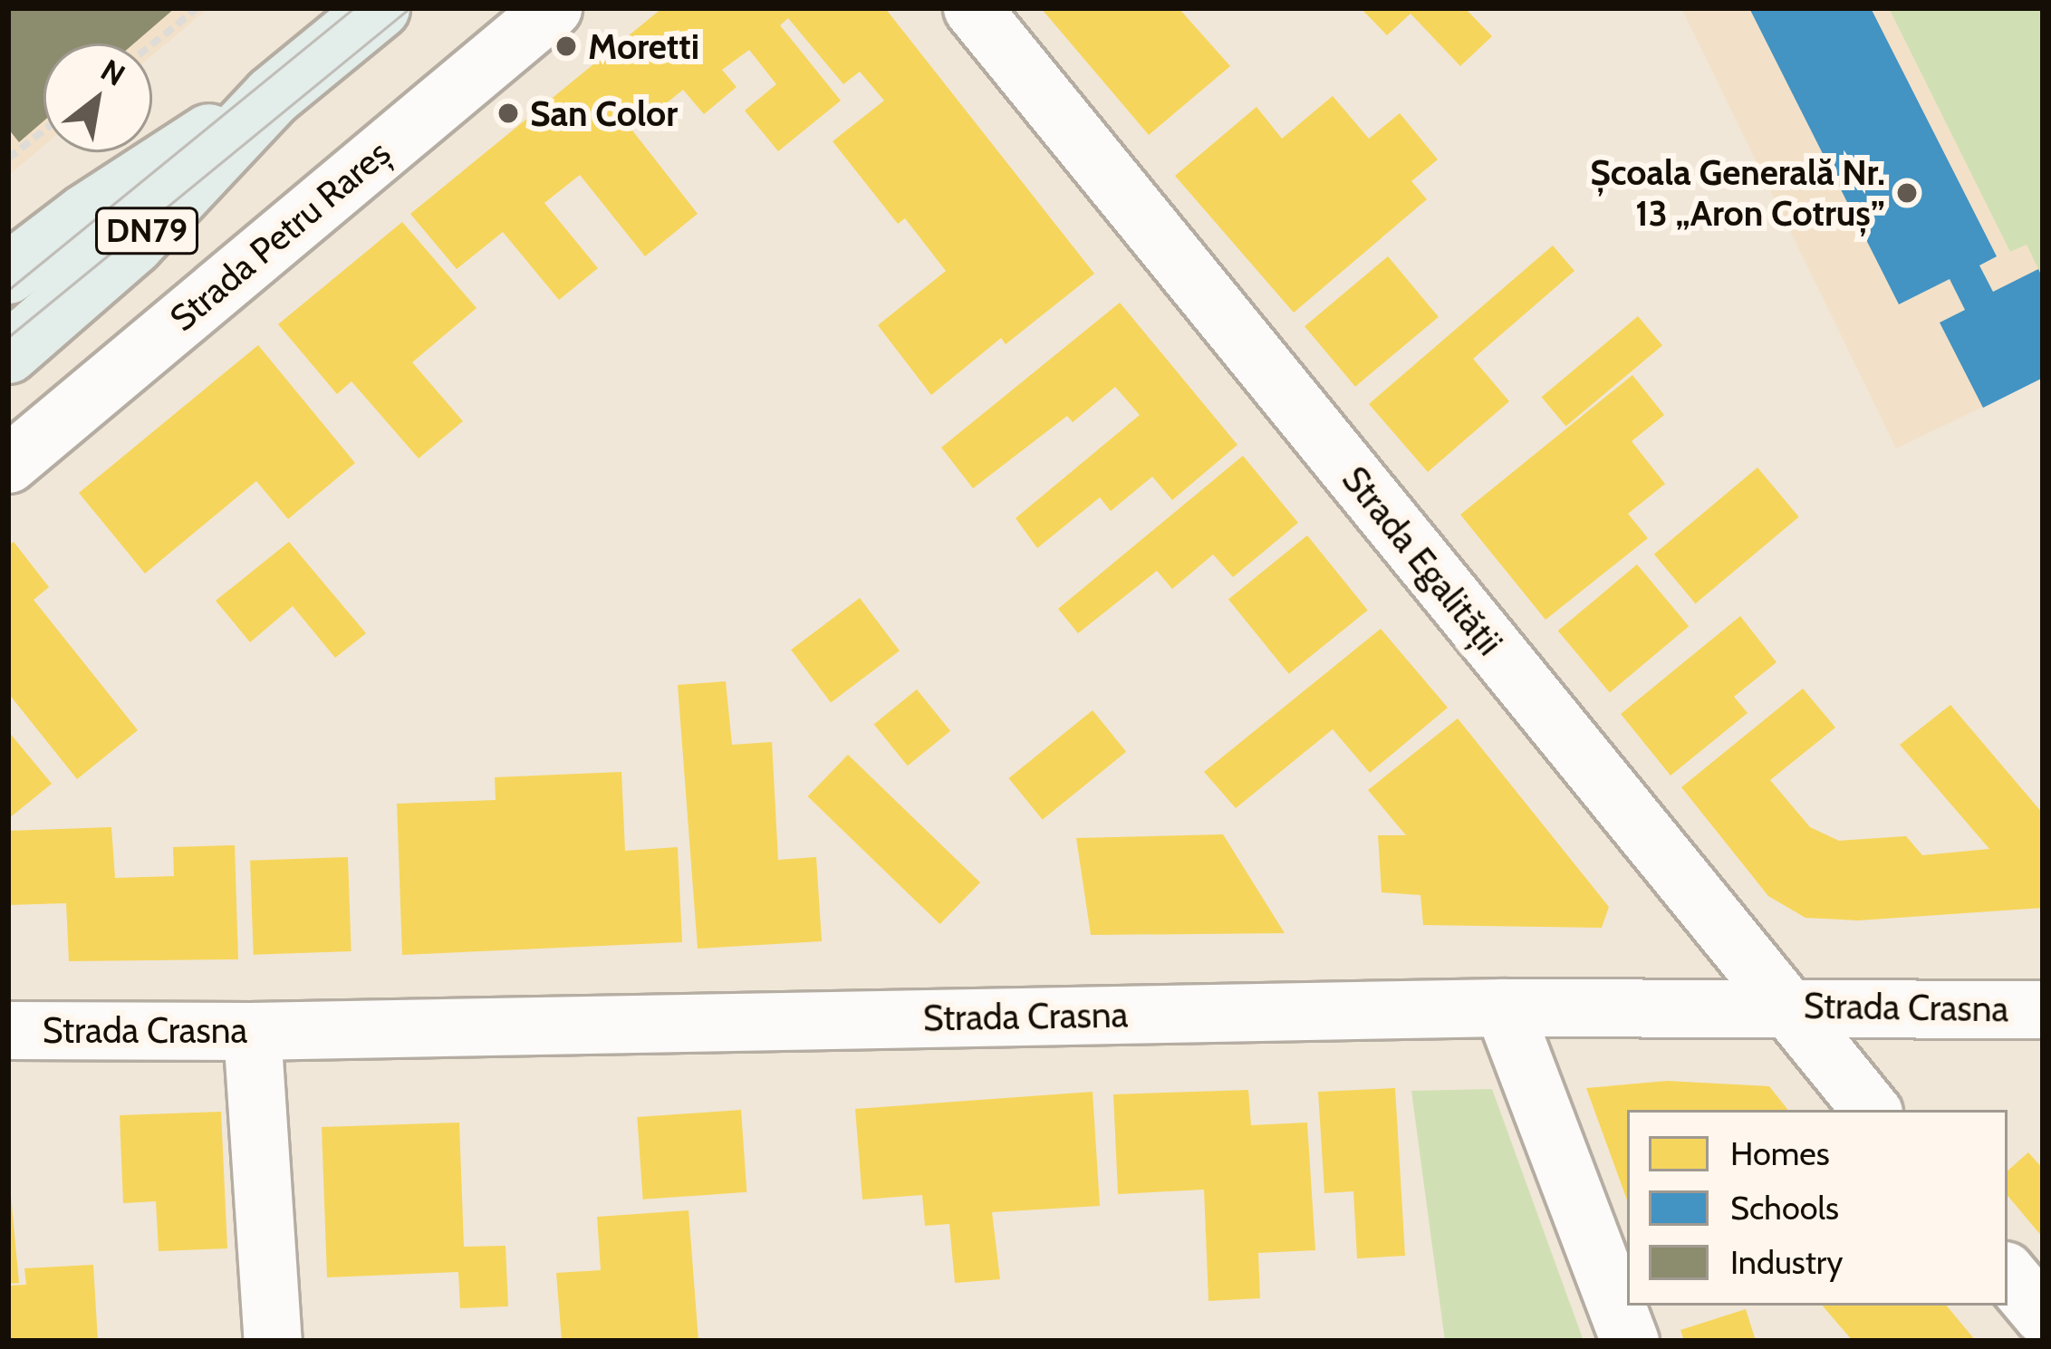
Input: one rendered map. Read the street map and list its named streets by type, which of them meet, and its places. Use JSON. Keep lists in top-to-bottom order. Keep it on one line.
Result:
{"streets":{"main road":["DN79"],"street":["Strada Petru Rareș","Strada Egalității","Strada Crasna"]},"crossings":[["Strada Egalității","Strada Crasna"]],"places":["Moretti","San Color","Școala Generală Nr. 13 „Aron Cotruș”"],"legend":["Homes","Schools","Industry"],"north":"top right"}
